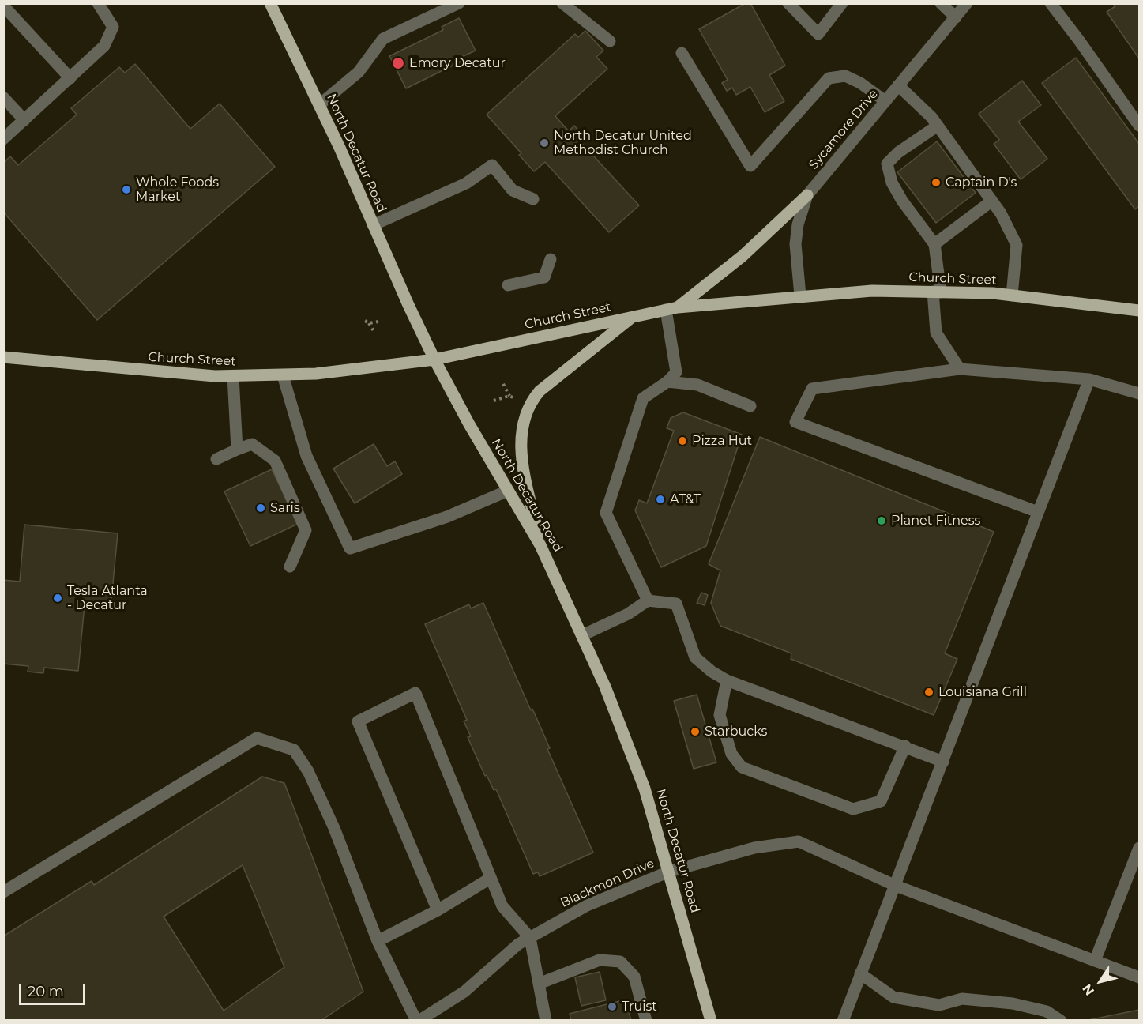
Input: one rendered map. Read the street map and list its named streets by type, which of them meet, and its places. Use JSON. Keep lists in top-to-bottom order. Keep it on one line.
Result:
{"streets":{"main road":["North Decatur Road","Church Street"],"street":["Sycamore Drive","Blackmon Drive"]},"crossings":[["Sycamore Drive","Church Street"],["North Decatur Road","Church Street"],["North Decatur Road","Blackmon Drive"]],"places":["Emory Decatur","North Decatur United Methodist Church","Captain D's","Whole Foods Market","Pizza Hut","AT&T","Saris","Planet Fitness","Tesla Atlanta - Decatur","Louisiana Grill","Starbucks","Truist"],"scale_bar":"20 m","north":"bottom left"}
